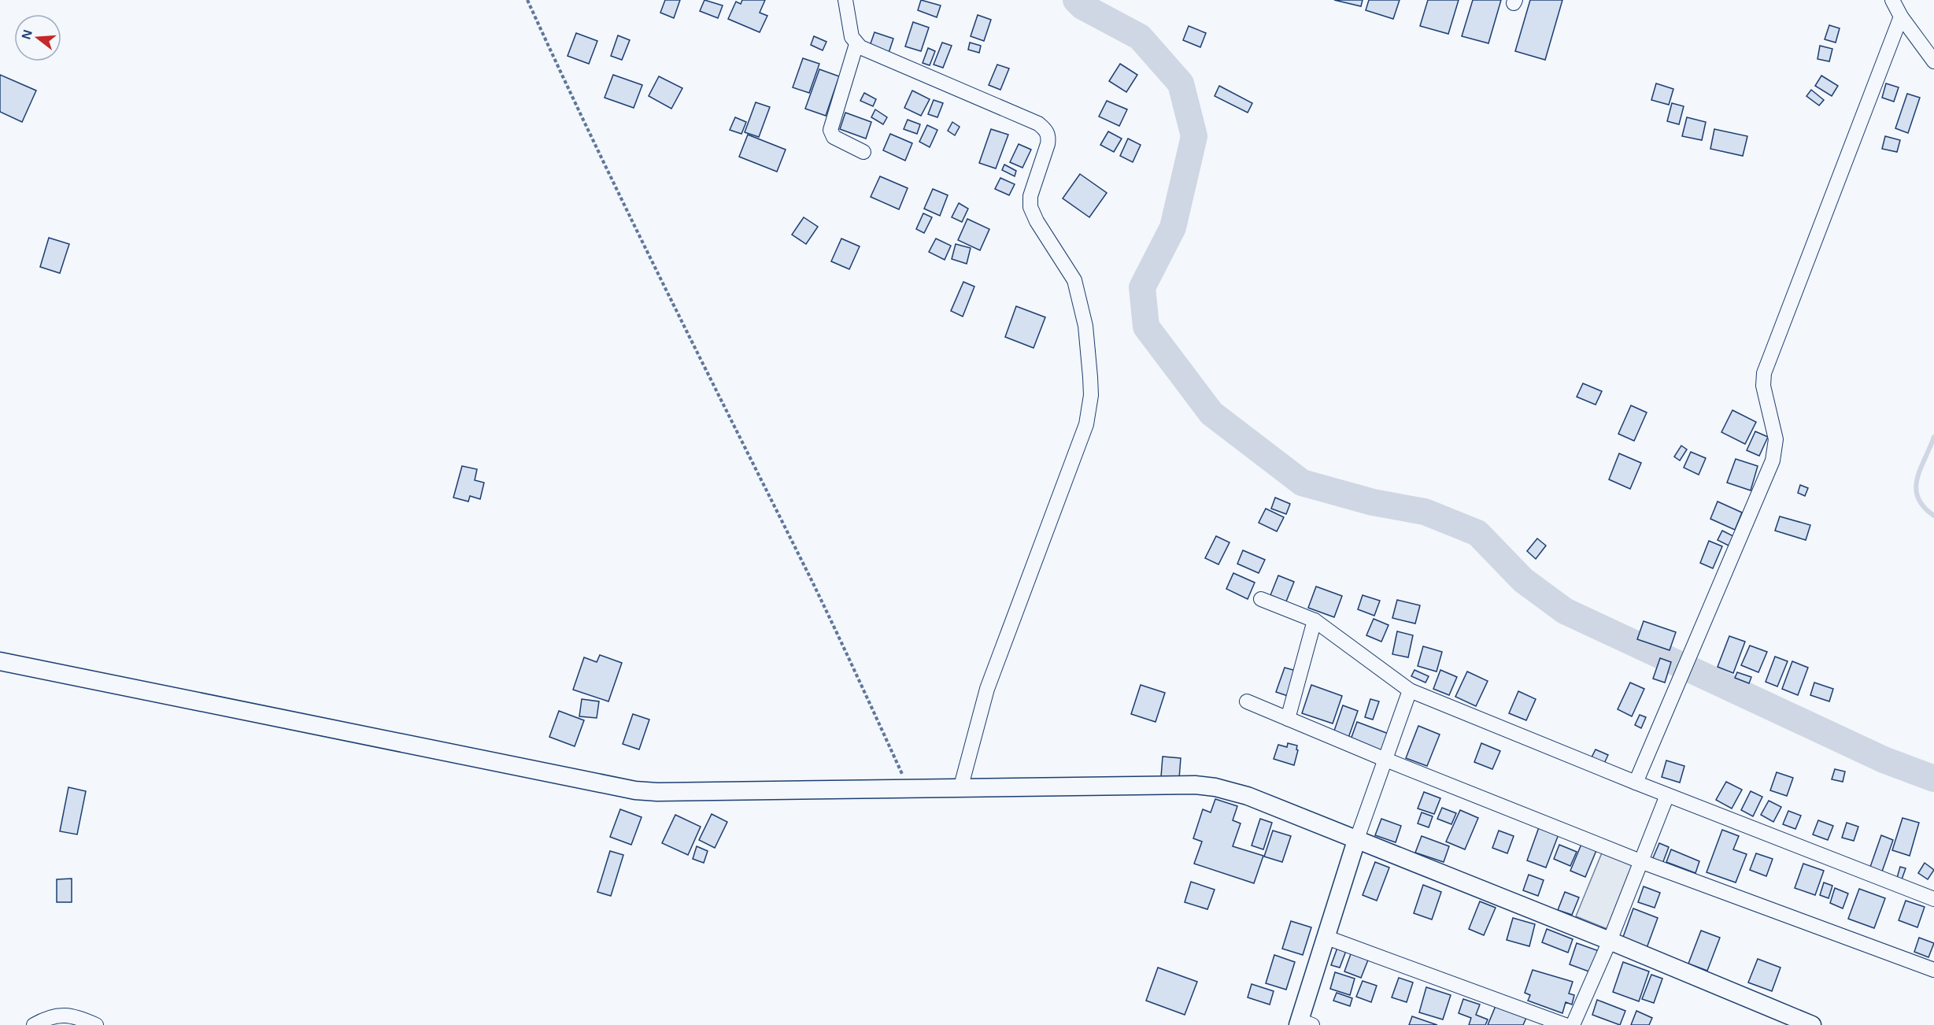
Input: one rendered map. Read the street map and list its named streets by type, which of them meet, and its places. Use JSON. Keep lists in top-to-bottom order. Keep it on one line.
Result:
{"north":"left"}
